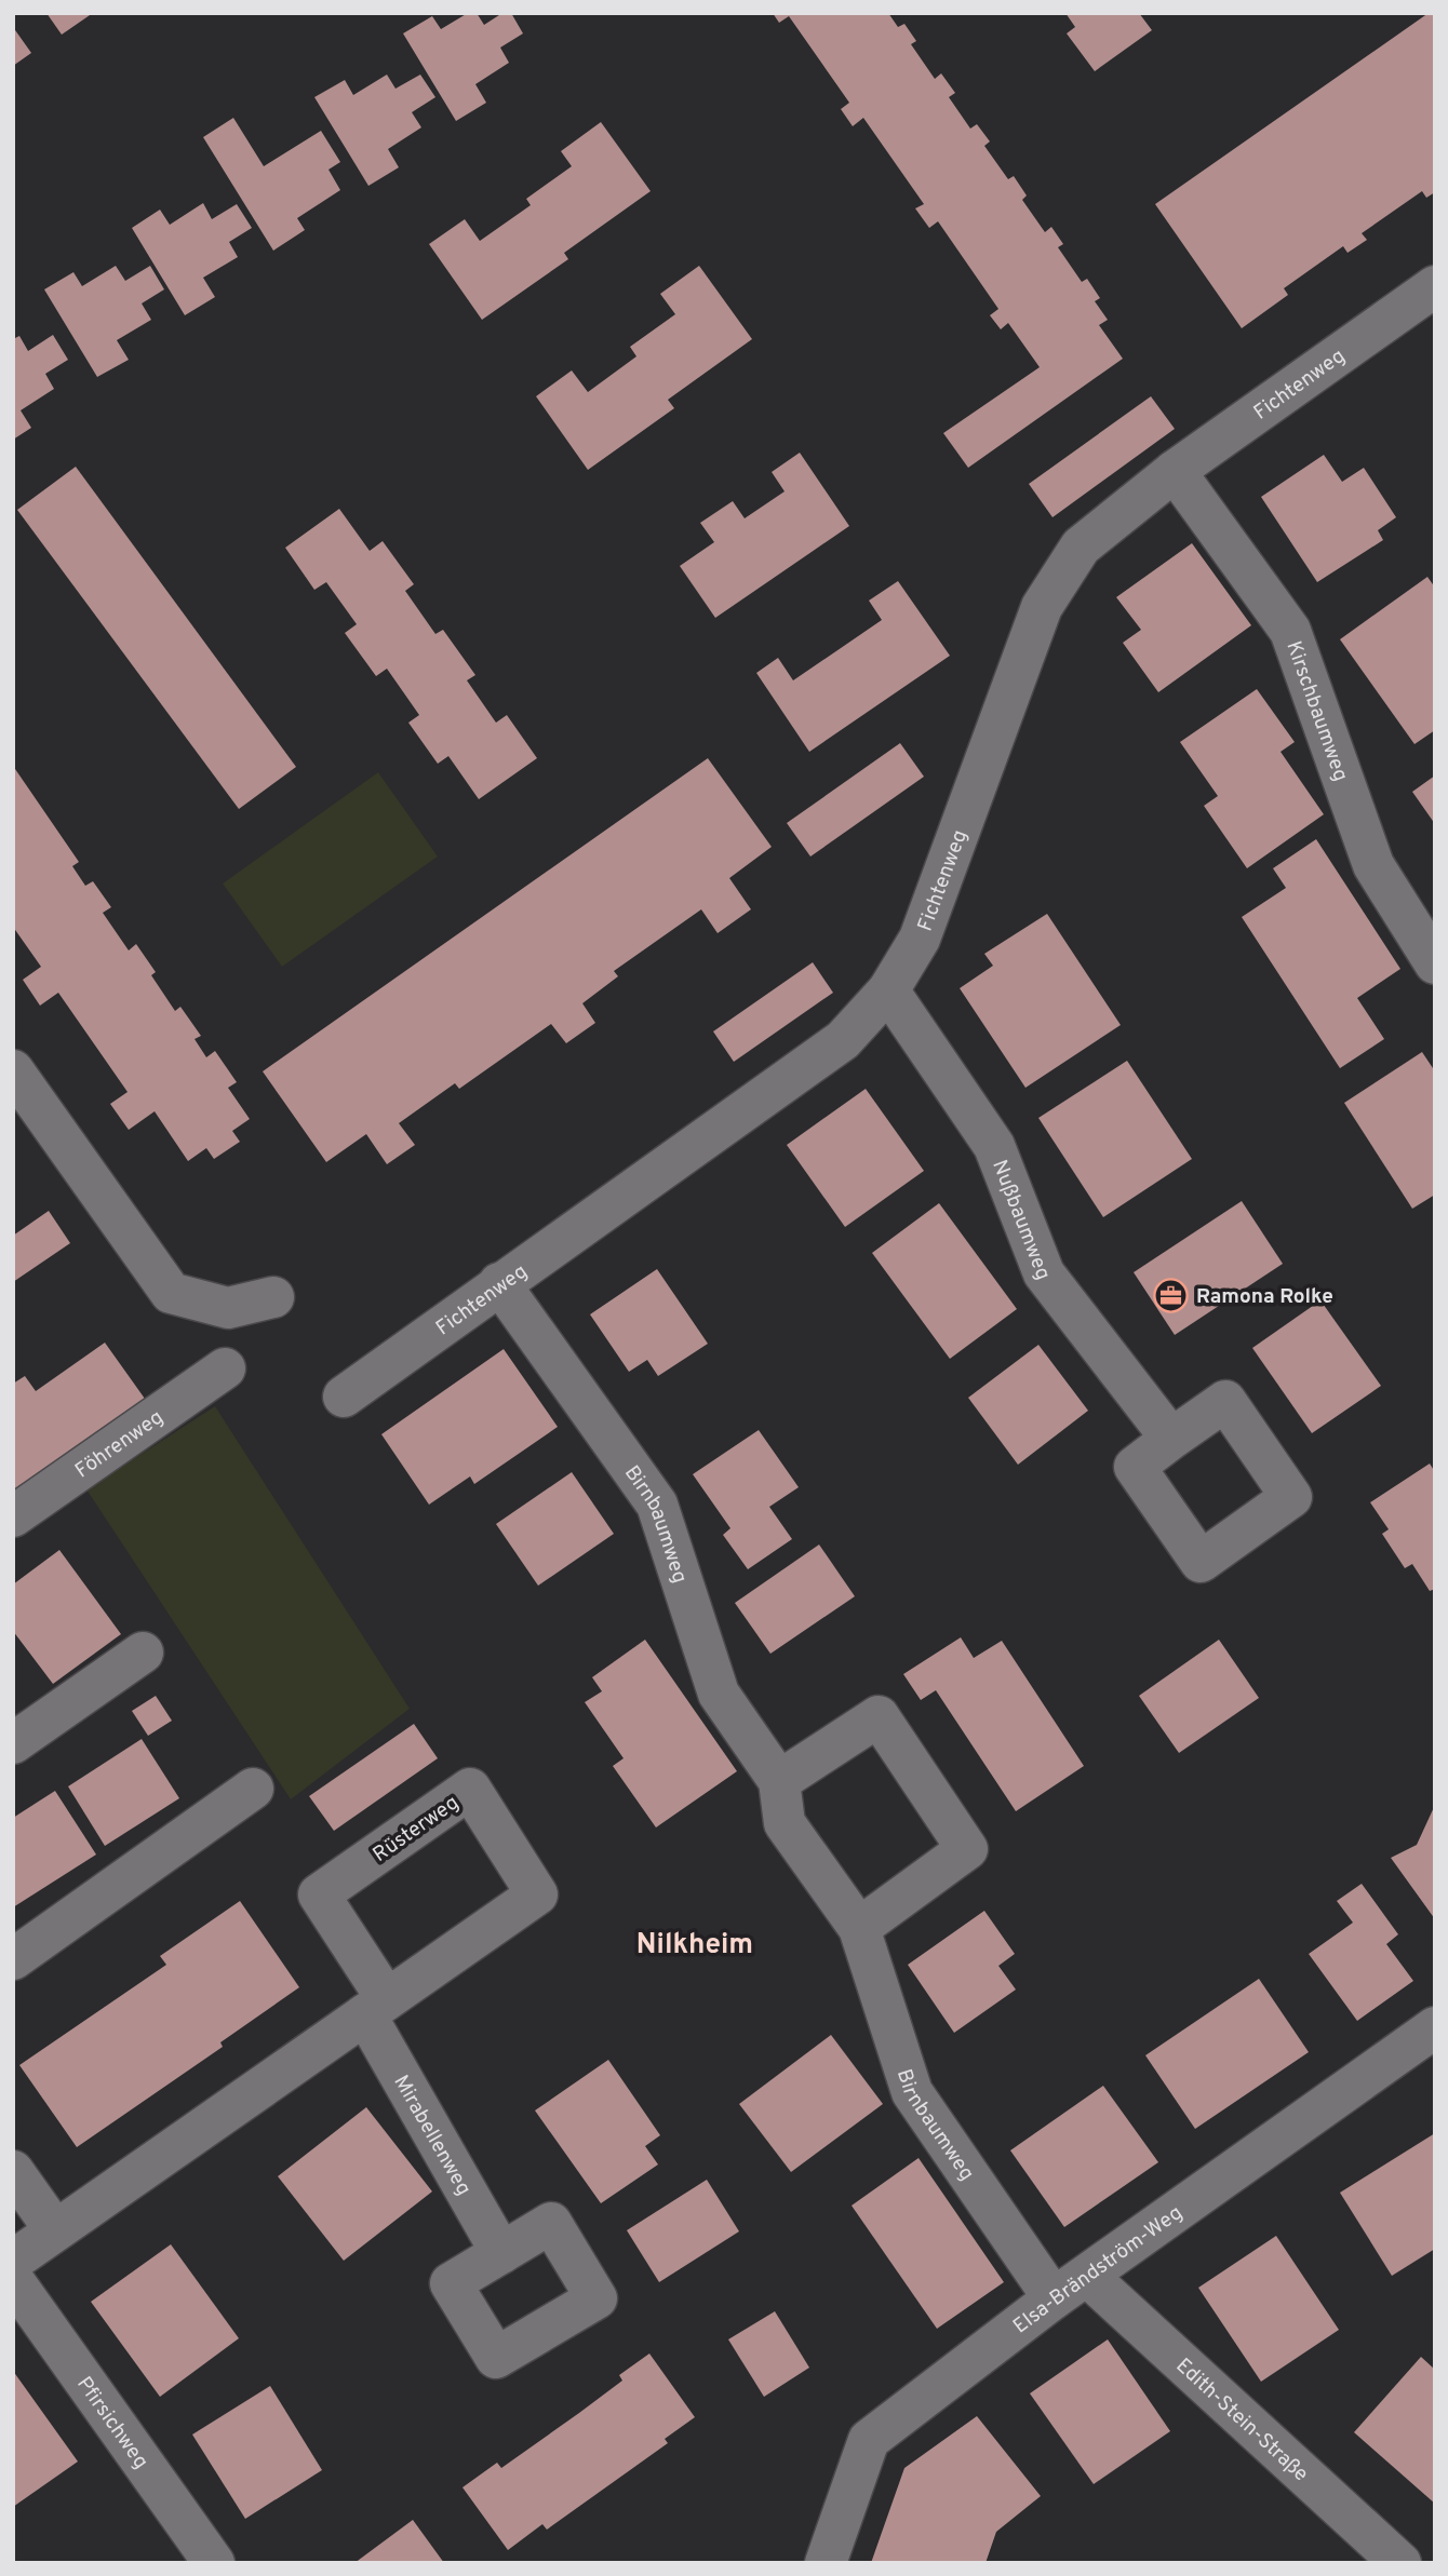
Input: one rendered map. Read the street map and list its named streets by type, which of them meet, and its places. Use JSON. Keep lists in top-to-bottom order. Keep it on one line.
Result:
{"streets":{"street":["Fichtenweg","Kirschbaumweg","Nußbaumweg","Föhrenweg","Birnbaumweg","Rüsterweg","Mirabellenweg","Elsa-Brändström-Weg","Edith-Stein-Straße","Pfirsichweg"]},"crossings":[["Fichtenweg","Kirschbaumweg"],["Fichtenweg","Nußbaumweg"],["Fichtenweg","Birnbaumweg"],["Birnbaumweg","Elsa-Brändström-Weg"],["Birnbaumweg","Edith-Stein-Straße"],["Rüsterweg","Mirabellenweg"],["Elsa-Brändström-Weg","Edith-Stein-Straße"]],"districts":["Nilkheim"],"places":{"office":["Ramona Rolke"]}}
